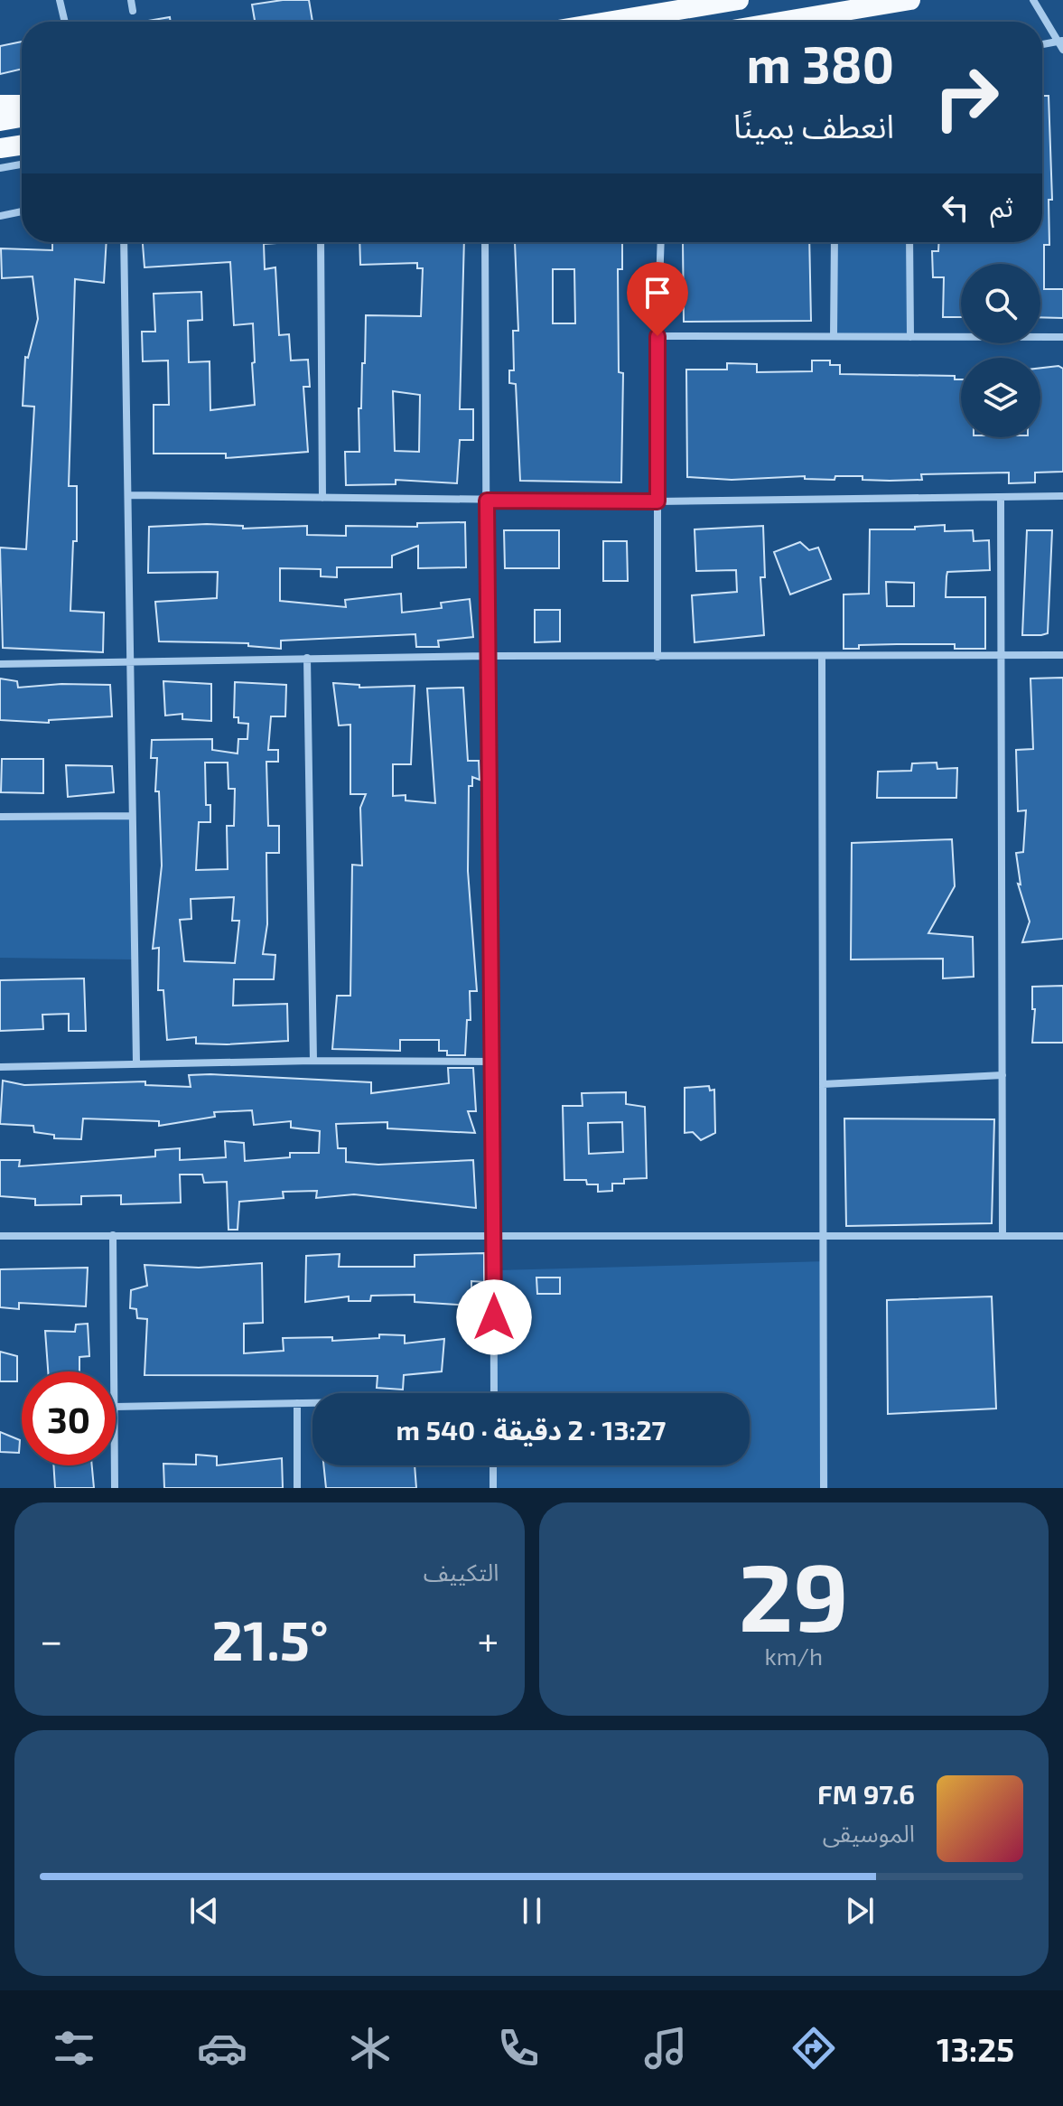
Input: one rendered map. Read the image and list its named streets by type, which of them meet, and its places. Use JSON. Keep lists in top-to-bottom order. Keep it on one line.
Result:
{"page":{"turn":["380 m","انعطف يمينًا"],"then":"ثم","limit":"30","trip":"13:27 · 2 دقيقة · 540 m","tile":[["29","km/h"],"التكييف"],"heat":["−","21.5°","+"],"song":["97.6 FM","الموسيقى"],"tabs":"13:25"}}
